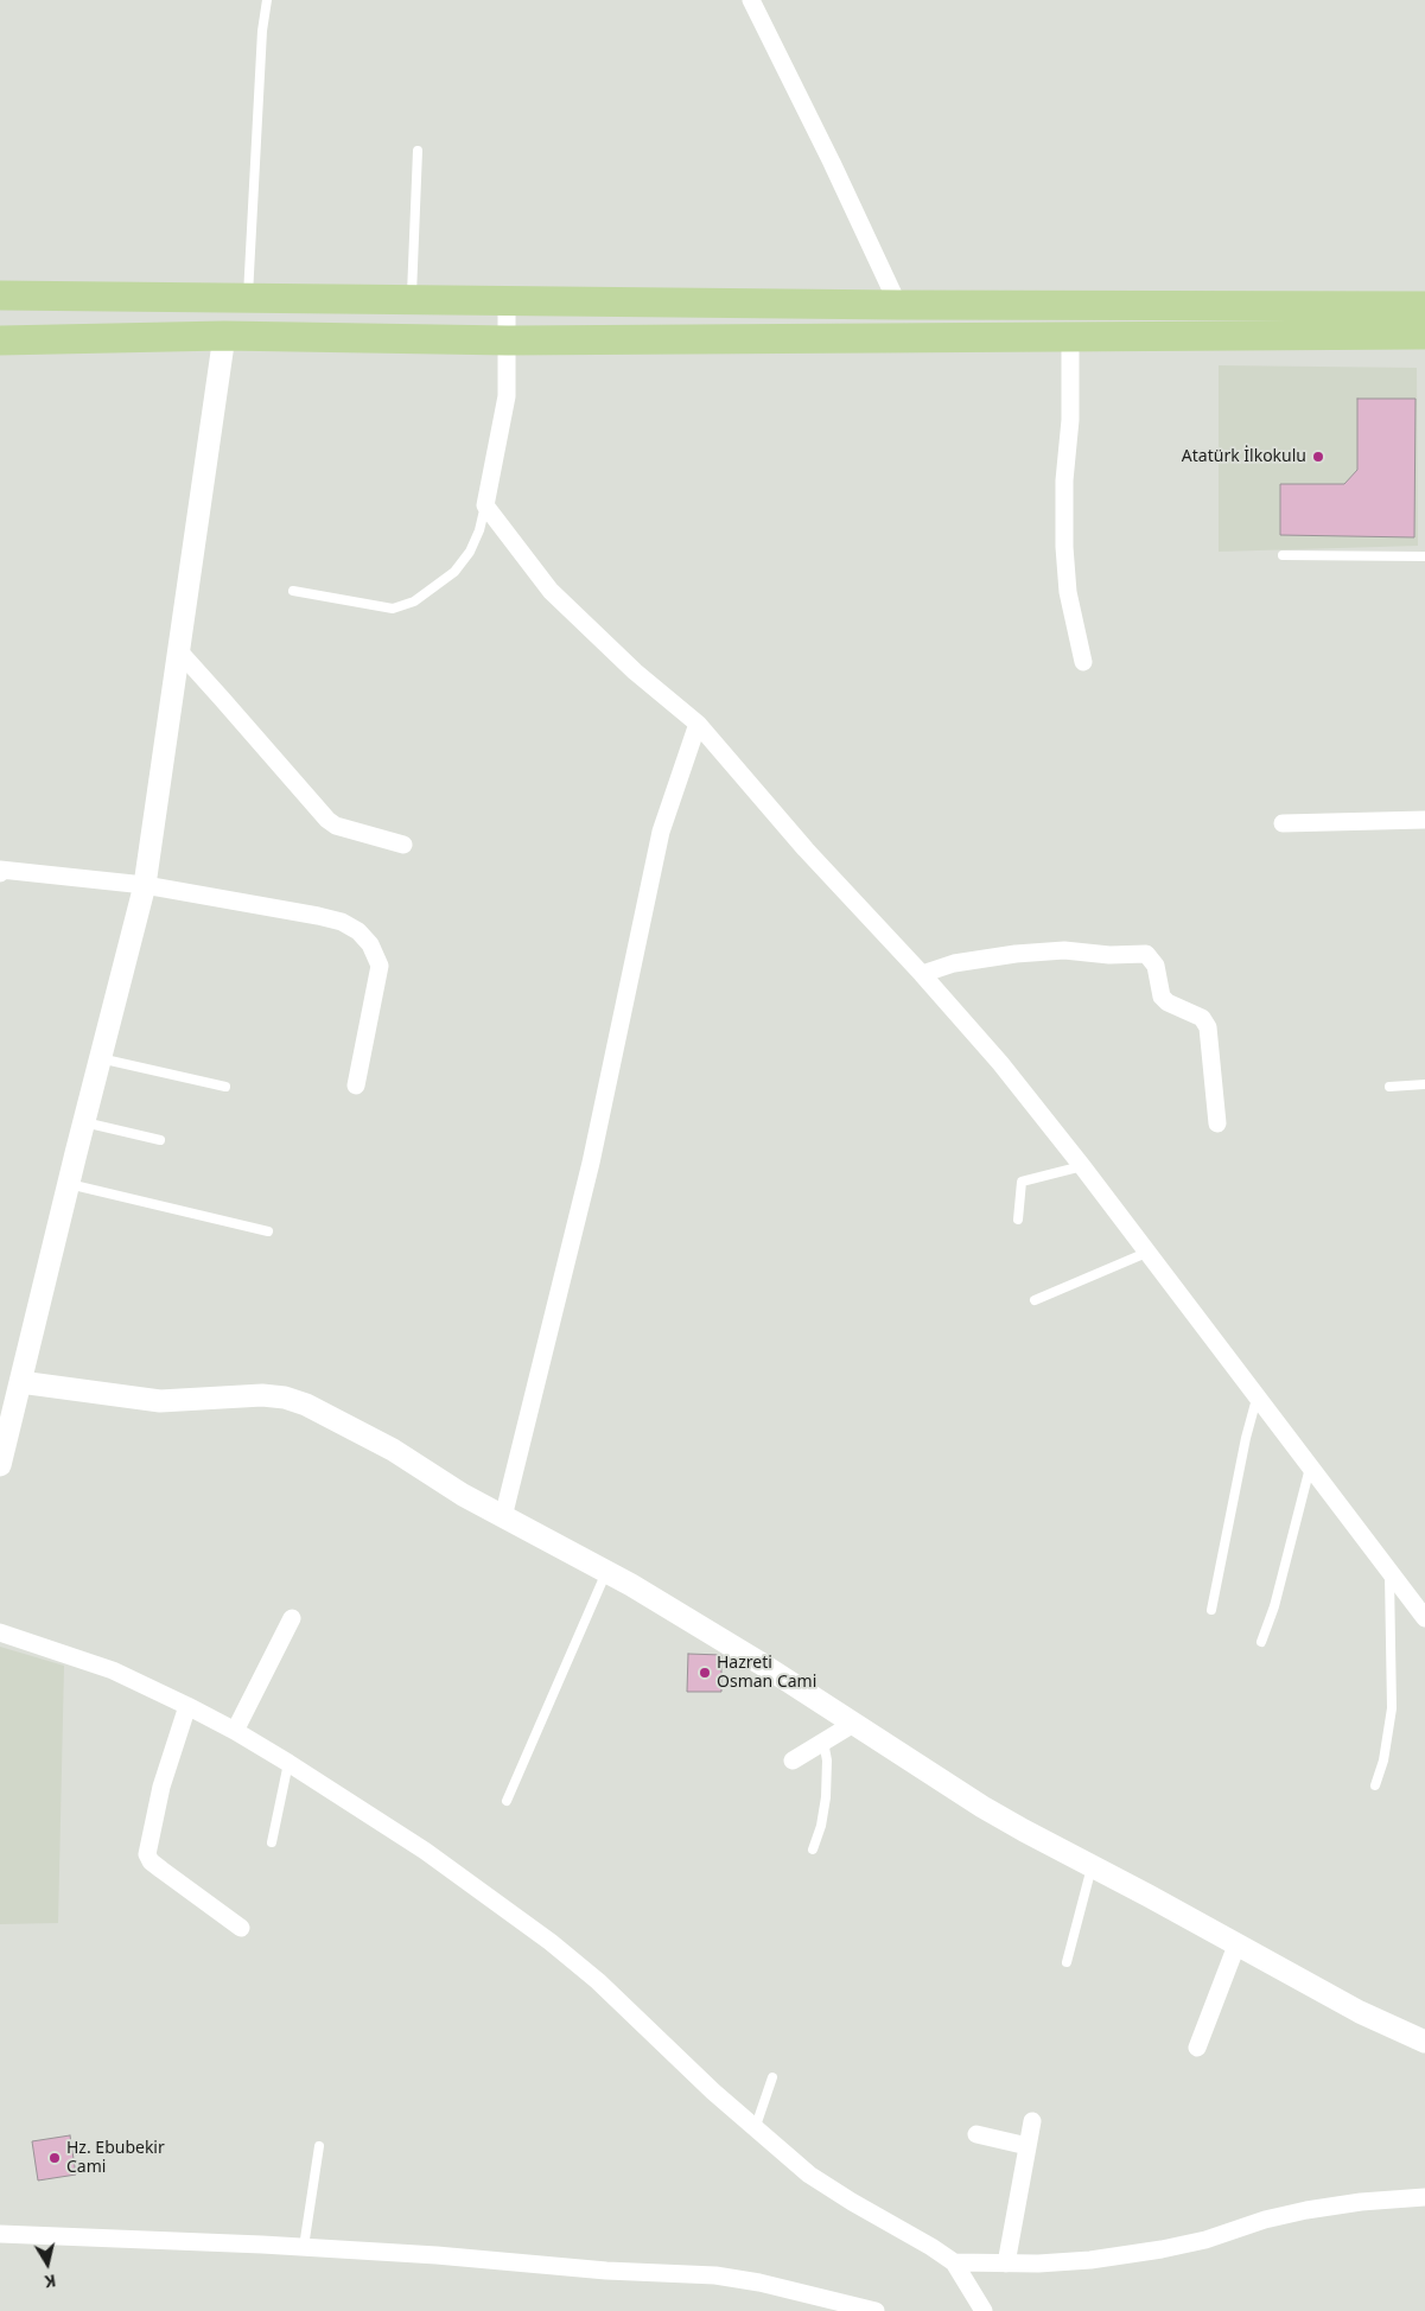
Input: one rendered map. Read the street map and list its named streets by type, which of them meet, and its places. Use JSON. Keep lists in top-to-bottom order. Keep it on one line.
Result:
{"places":["Atatürk İlkokulu","Hazreti Osman Cami","Hz. Ebubekir Cami"],"north":"bottom"}
